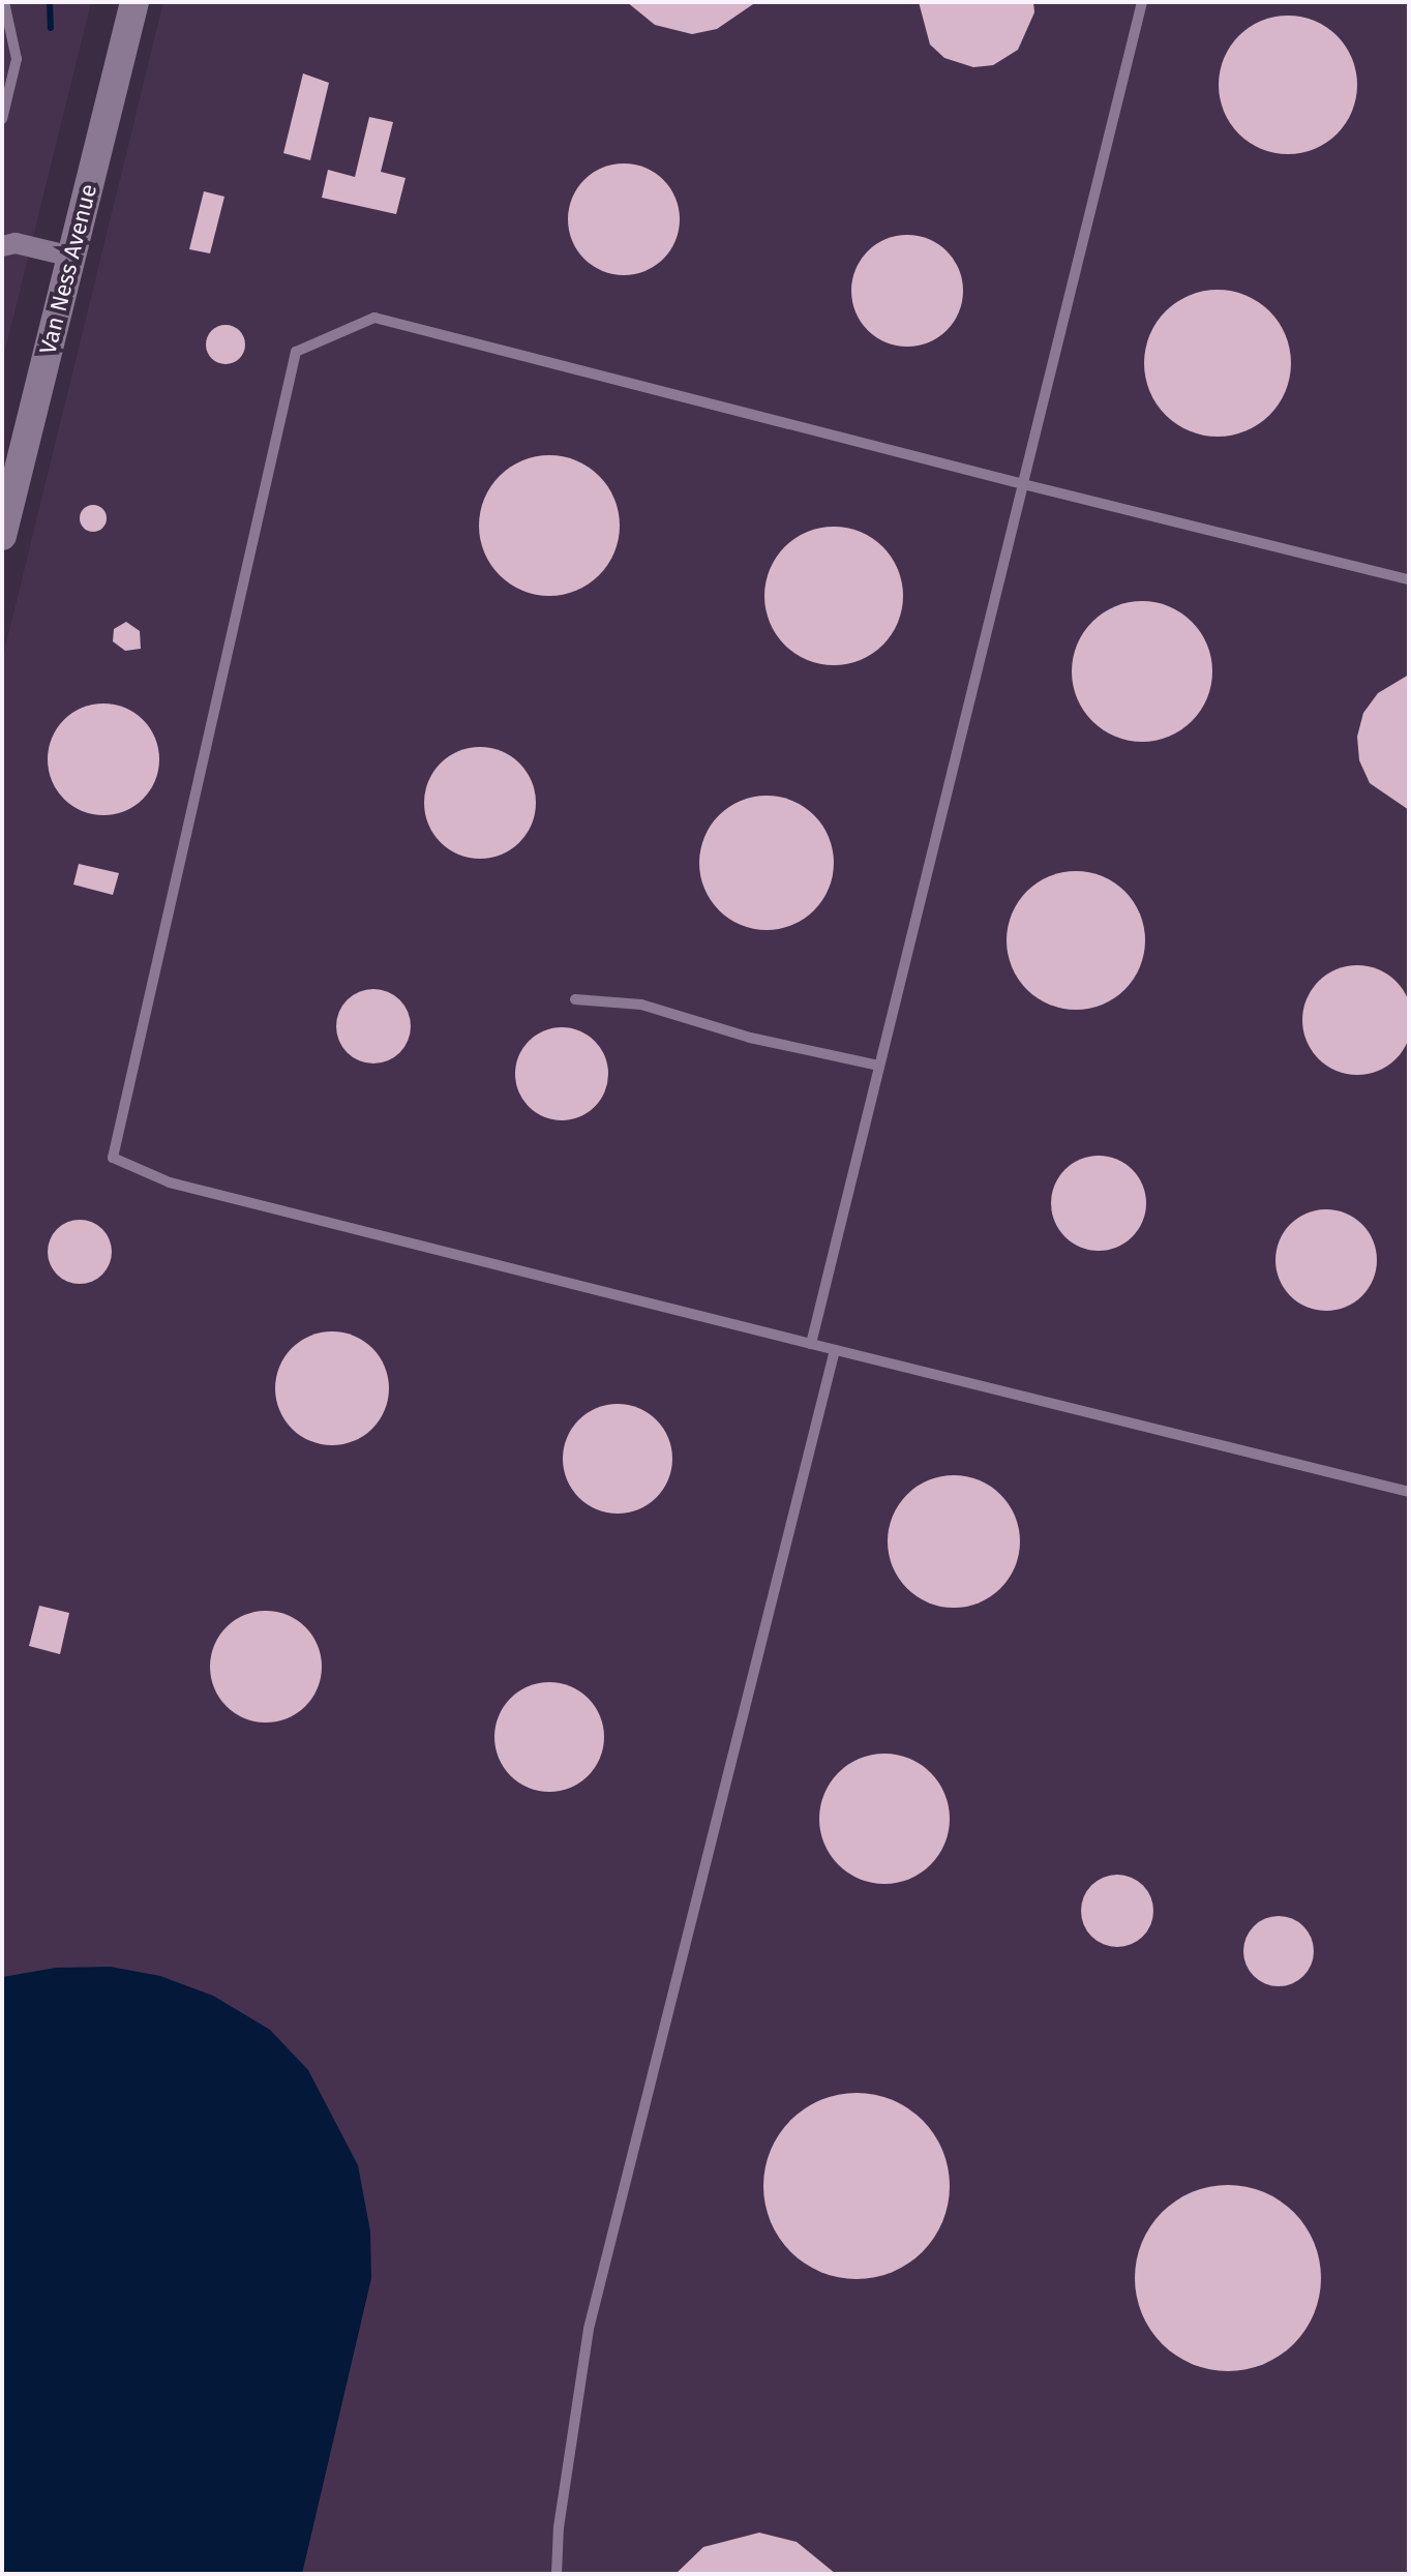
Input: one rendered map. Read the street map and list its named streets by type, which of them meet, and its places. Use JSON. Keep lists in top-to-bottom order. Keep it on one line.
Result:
{"streets":{"main road":["Van Ness Avenue"]}}
